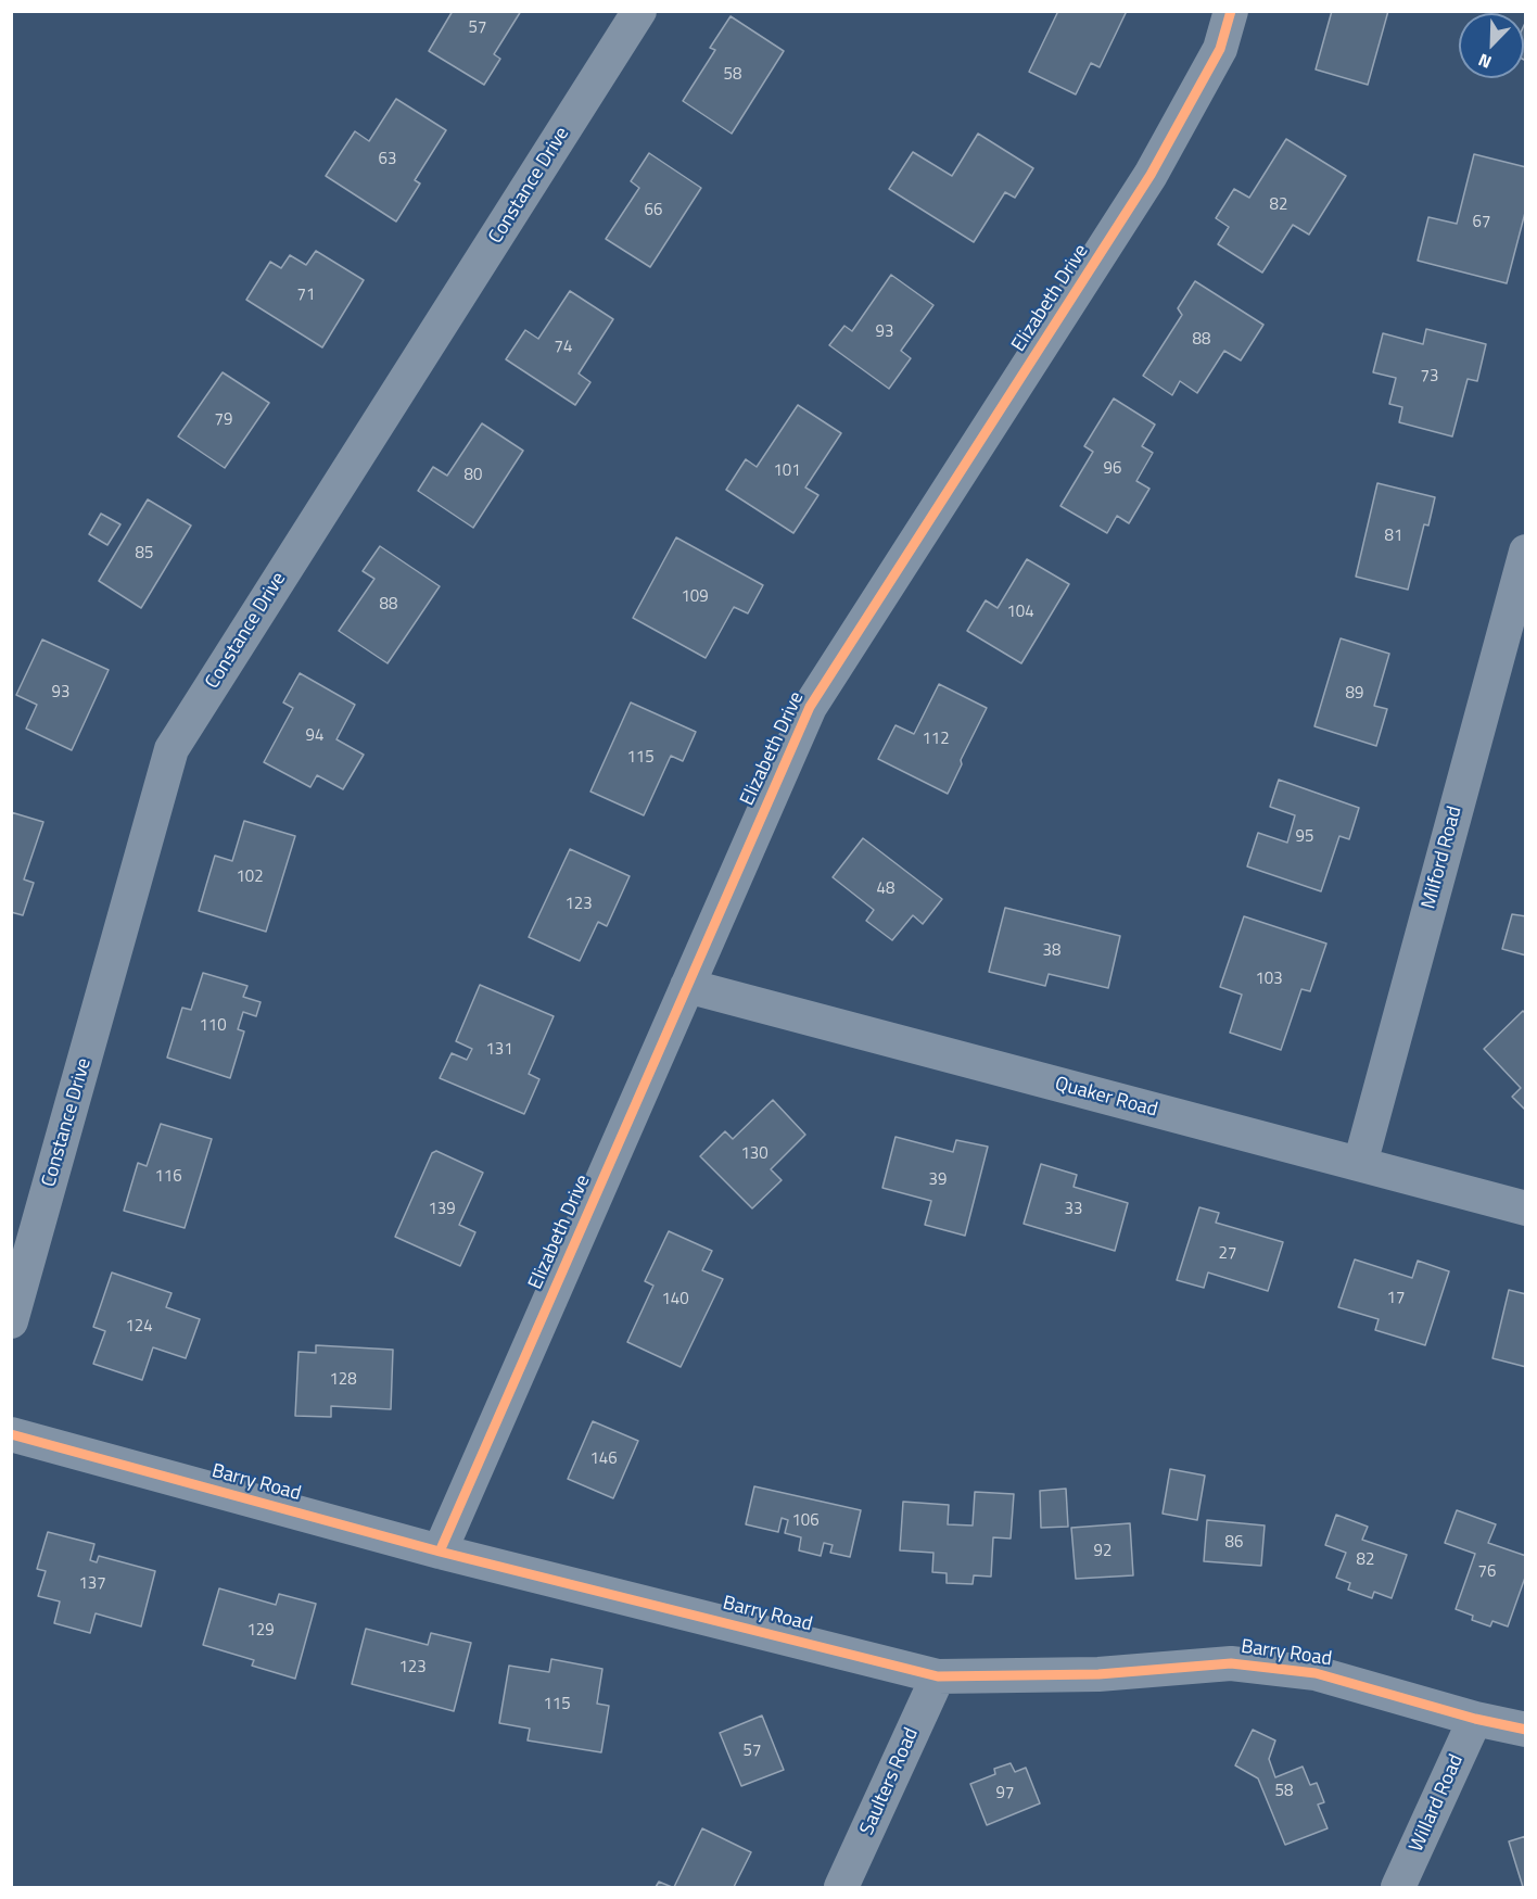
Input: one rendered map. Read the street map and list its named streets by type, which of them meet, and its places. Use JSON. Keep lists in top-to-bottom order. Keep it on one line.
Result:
{"streets":{"street":["Constance Drive","Elizabeth Drive","Milford Road","Quaker Road","Barry Road","Saulters Road","Willard Road"]},"crossings":[["Elizabeth Drive","Quaker Road"],["Elizabeth Drive","Barry Road"],["Milford Road","Quaker Road"],["Barry Road","Saulters Road"],["Barry Road","Willard Road"]],"house_numbers":["57","58","63","82","66","67","71","93","88","74","73","79","96","101","80","81","85","109","88","104","93","89","94","112","115","95","102","48","123","38","103","110","131","130","116","39","139","33","27","17","140","124","128","146","106","86","92","82","76","137","129","123","115","57","58","97"],"north":"bottom left"}
